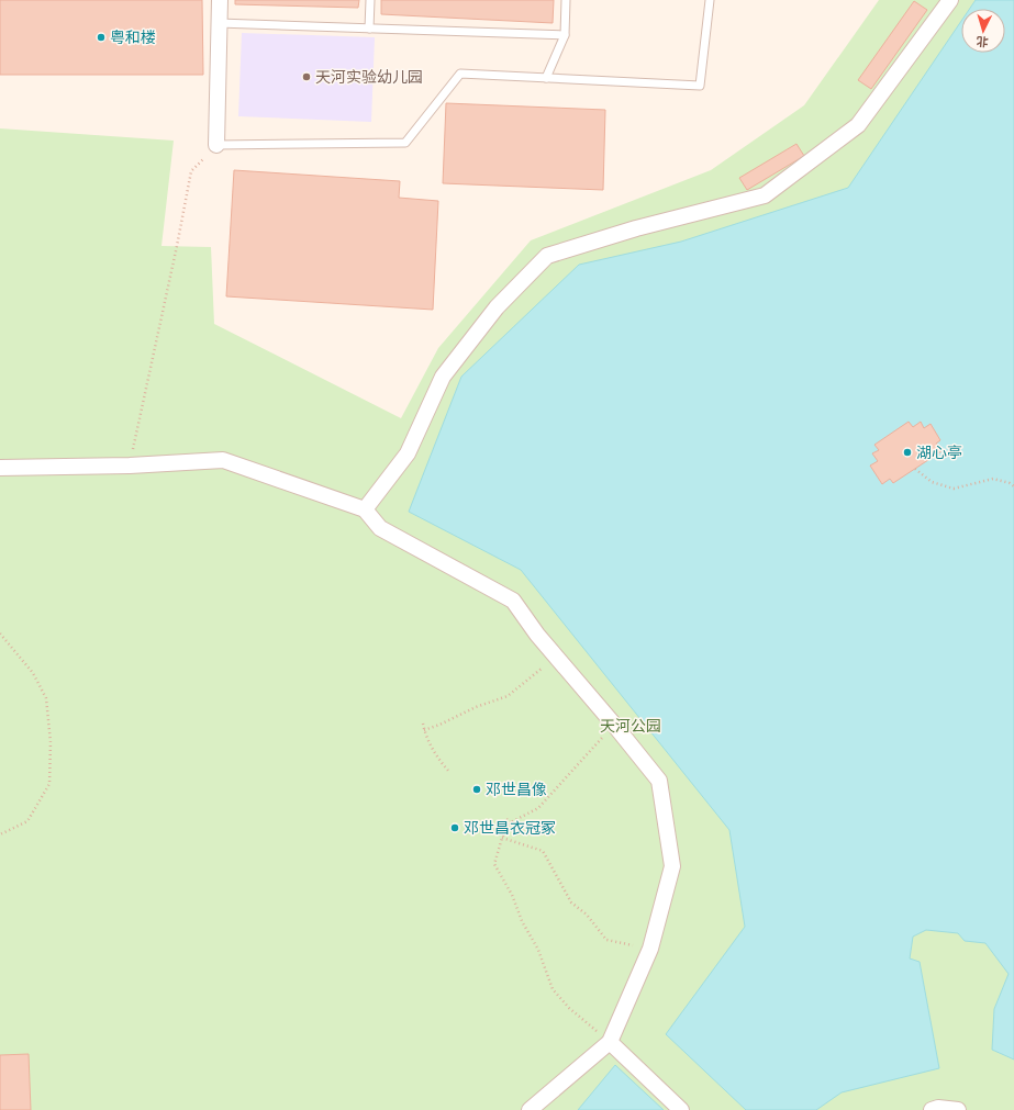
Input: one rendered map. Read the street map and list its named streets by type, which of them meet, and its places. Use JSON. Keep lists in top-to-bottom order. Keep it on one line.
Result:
{"parks":["天河公园"],"places":["粤和楼","天河实验幼儿园","湖心亭","邓世昌像","邓世昌衣冠冢"],"north":"bottom"}
